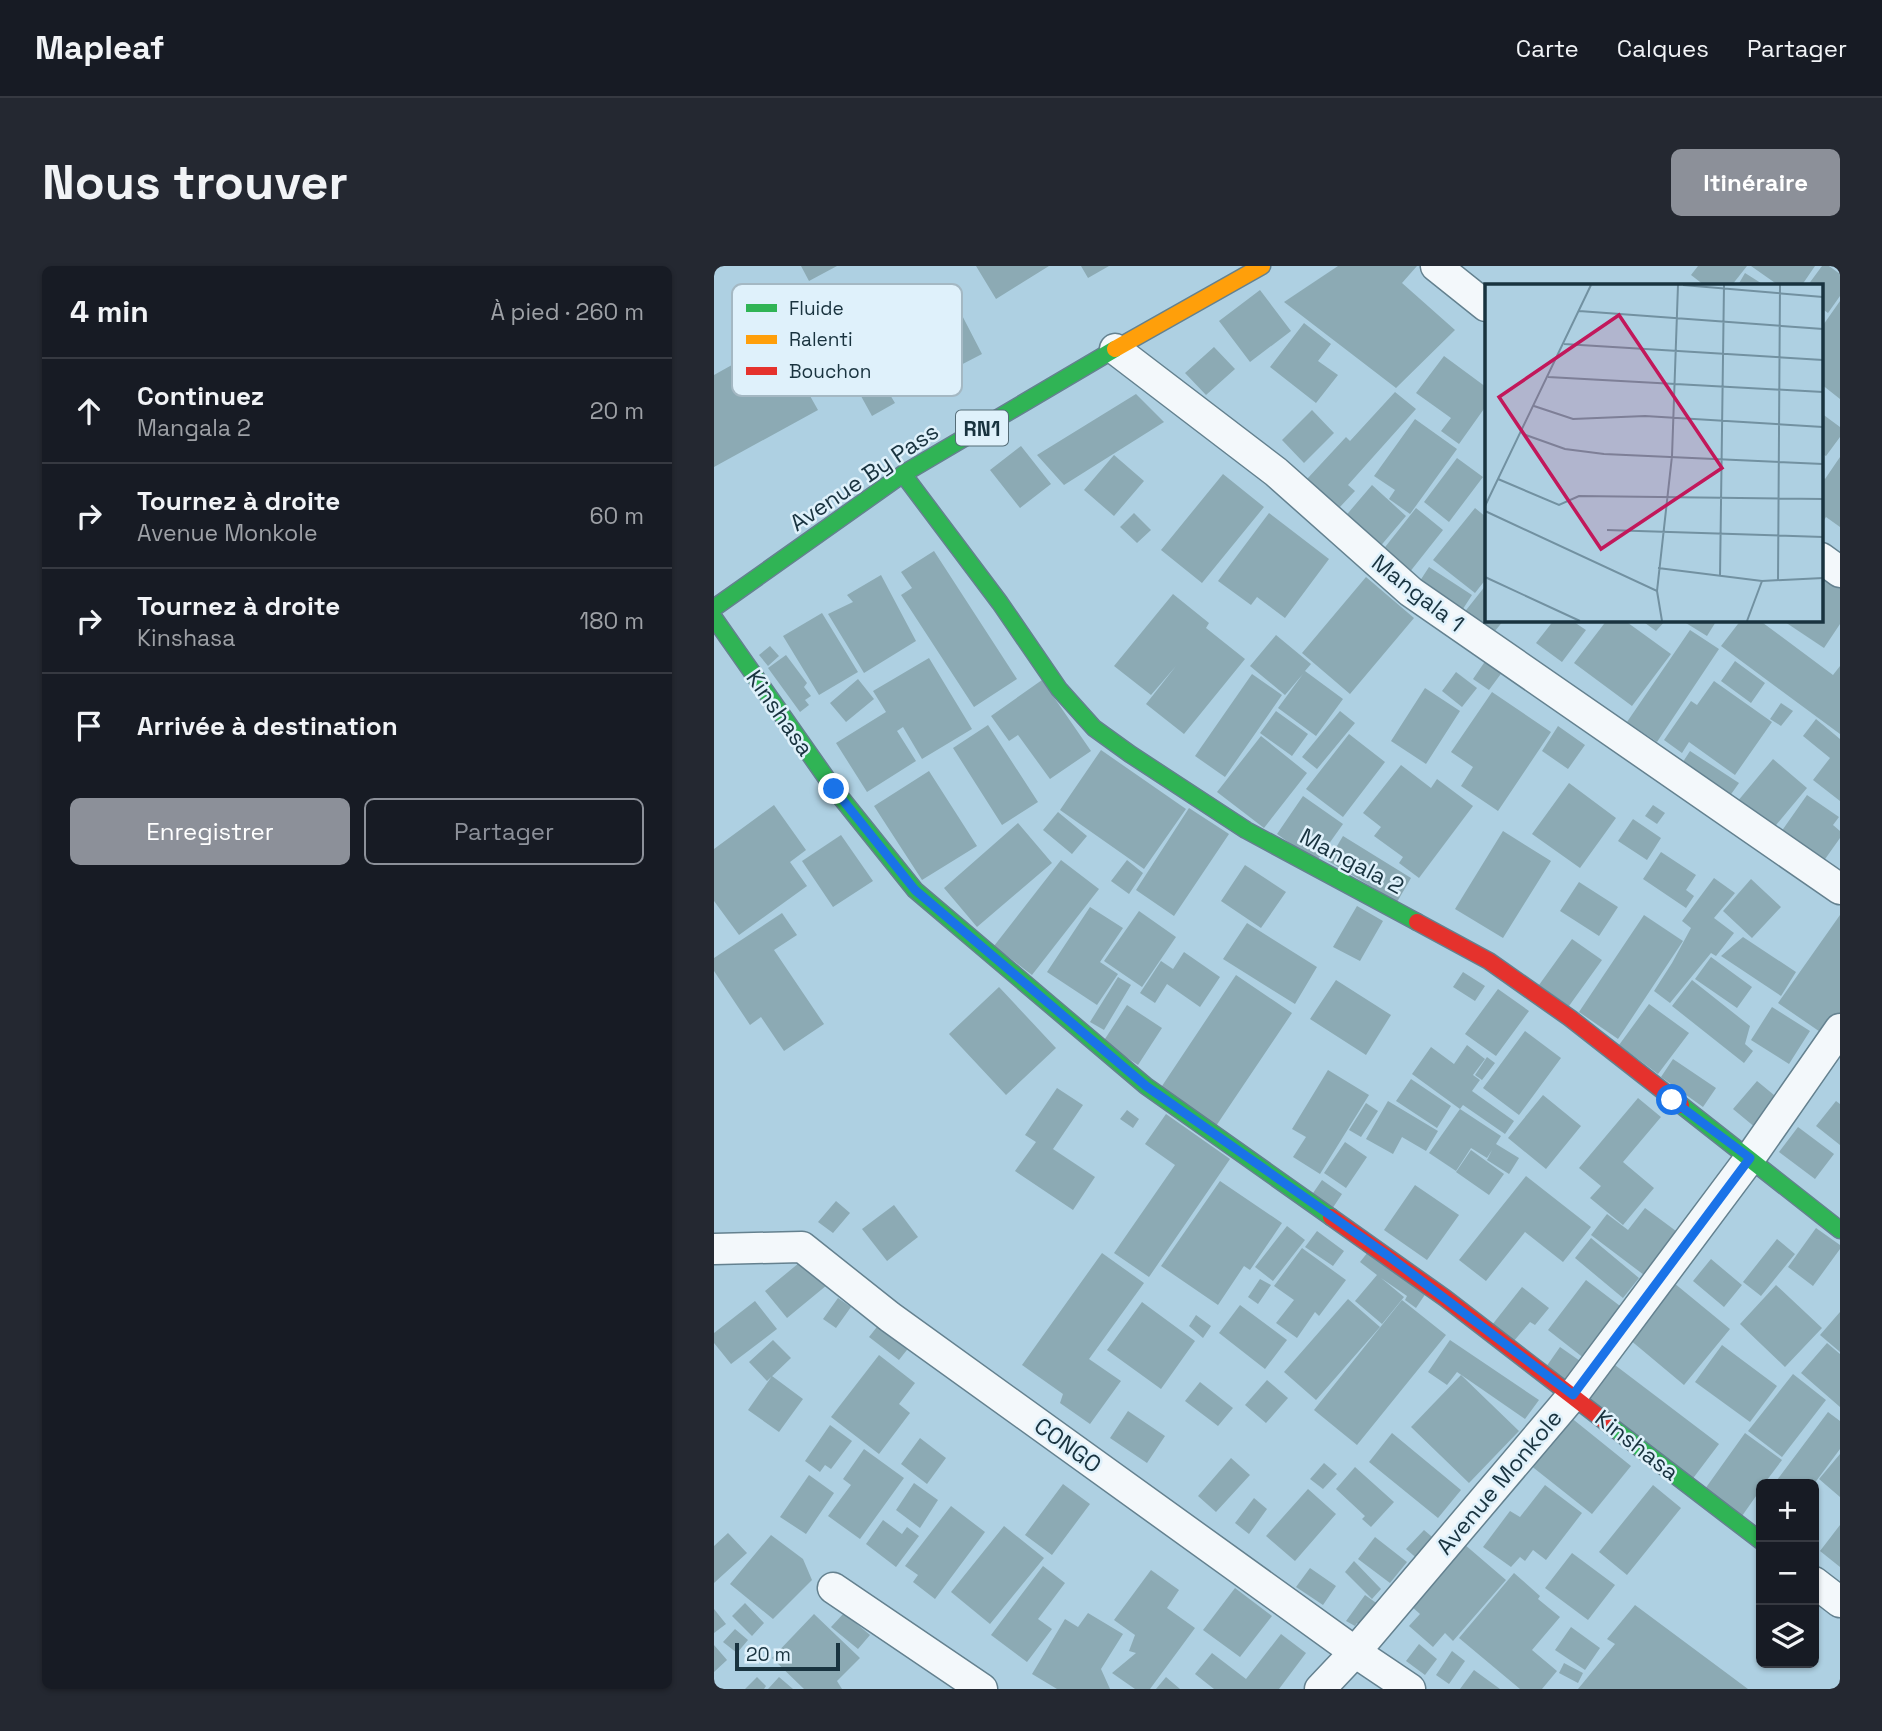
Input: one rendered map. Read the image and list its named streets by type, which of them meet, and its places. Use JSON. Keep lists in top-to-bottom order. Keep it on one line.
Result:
{"streets":{"main road":["RN1","Avenue By Pass","Kinshasa","Mangala 2"],"street":["Mangala 1","CONGO","Avenue Monkole"]},"crossings":[["Avenue By Pass","Mangala 1"],["Avenue By Pass","Mangala 2"],["Kinshasa","Avenue Monkole"],["Mangala 2","Avenue Monkole"],["CONGO","Avenue Monkole"]],"legend":["Fluide","Ralenti","Bouchon"],"scale_bar":"20 m","page":{"header":"Mapleaf","nav":["Carte","Calques","Partager"],"buttons":["Itinéraire",["Enregistrer","Partager"]],"title":"Nous trouver","heading":["4 min","À pied · 260 m"],"list":[["Continuez","Mangala 2","20 m"],["Tournez à droite","Avenue Monkole","60 m"],["Tournez à droite","Kinshasa","180 m"],"Arrivée à destination"],"map_buttons":["+","−"],"scale":"20 m"}}
